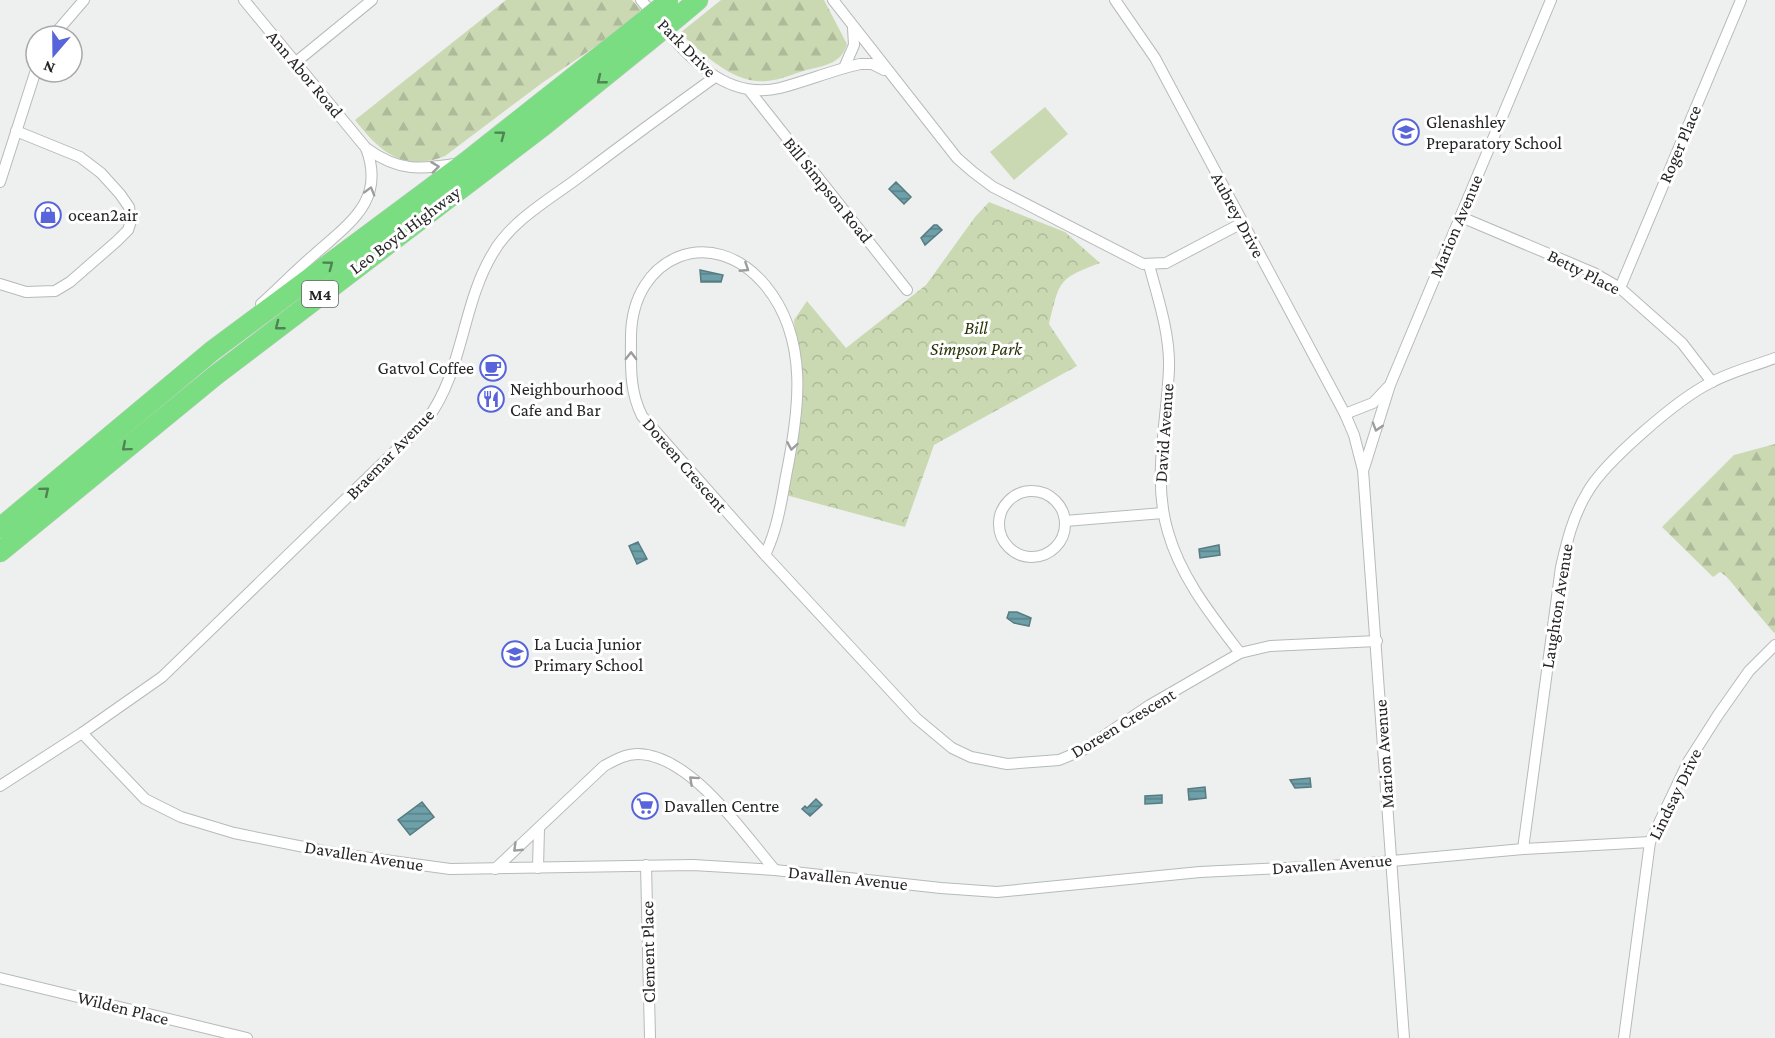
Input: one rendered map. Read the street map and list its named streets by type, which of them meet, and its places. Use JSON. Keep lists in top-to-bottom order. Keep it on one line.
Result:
{"streets":{"highway":["Leo Boyd Highway","M4"],"street":["Park Drive","Ann Abor Road","Roger Place","Bill Simpson Road","Aubrey Drive","Marion Avenue","Betty Place","David Avenue","Braemar Avenue","Doreen Crescent","Laughton Avenue","Lindsay Drive","Davallen Avenue","Clement Place","Wilden Place"]},"crossings":[["Park Drive","Bill Simpson Road"],["Park Drive","Braemar Avenue"],["Ann Abor Road","Leo Boyd Highway"],["Roger Place","Betty Place"],["Aubrey Drive","Marion Avenue"],["Marion Avenue","Betty Place"],["Marion Avenue","Doreen Crescent"],["Marion Avenue","Davallen Avenue"],["Betty Place","Laughton Avenue"],["David Avenue","Doreen Crescent"],["Braemar Avenue","Davallen Avenue"],["Laughton Avenue","Davallen Avenue"],["Lindsay Drive","Davallen Avenue"],["Davallen Avenue","Clement Place"]],"one_way":["Ann Abor Road"],"parks":["Bill Simpson Park"],"places":{"school or university":["Glenashley Preparatory School","La Lucia Junior Primary School"],"shop":["ocean2air"],"cafe":["Gatvol Coffee"],"restaurant":["Neighbourhood Cafe and Bar"],"supermarket":["Davallen Centre"]},"north":"bottom"}
